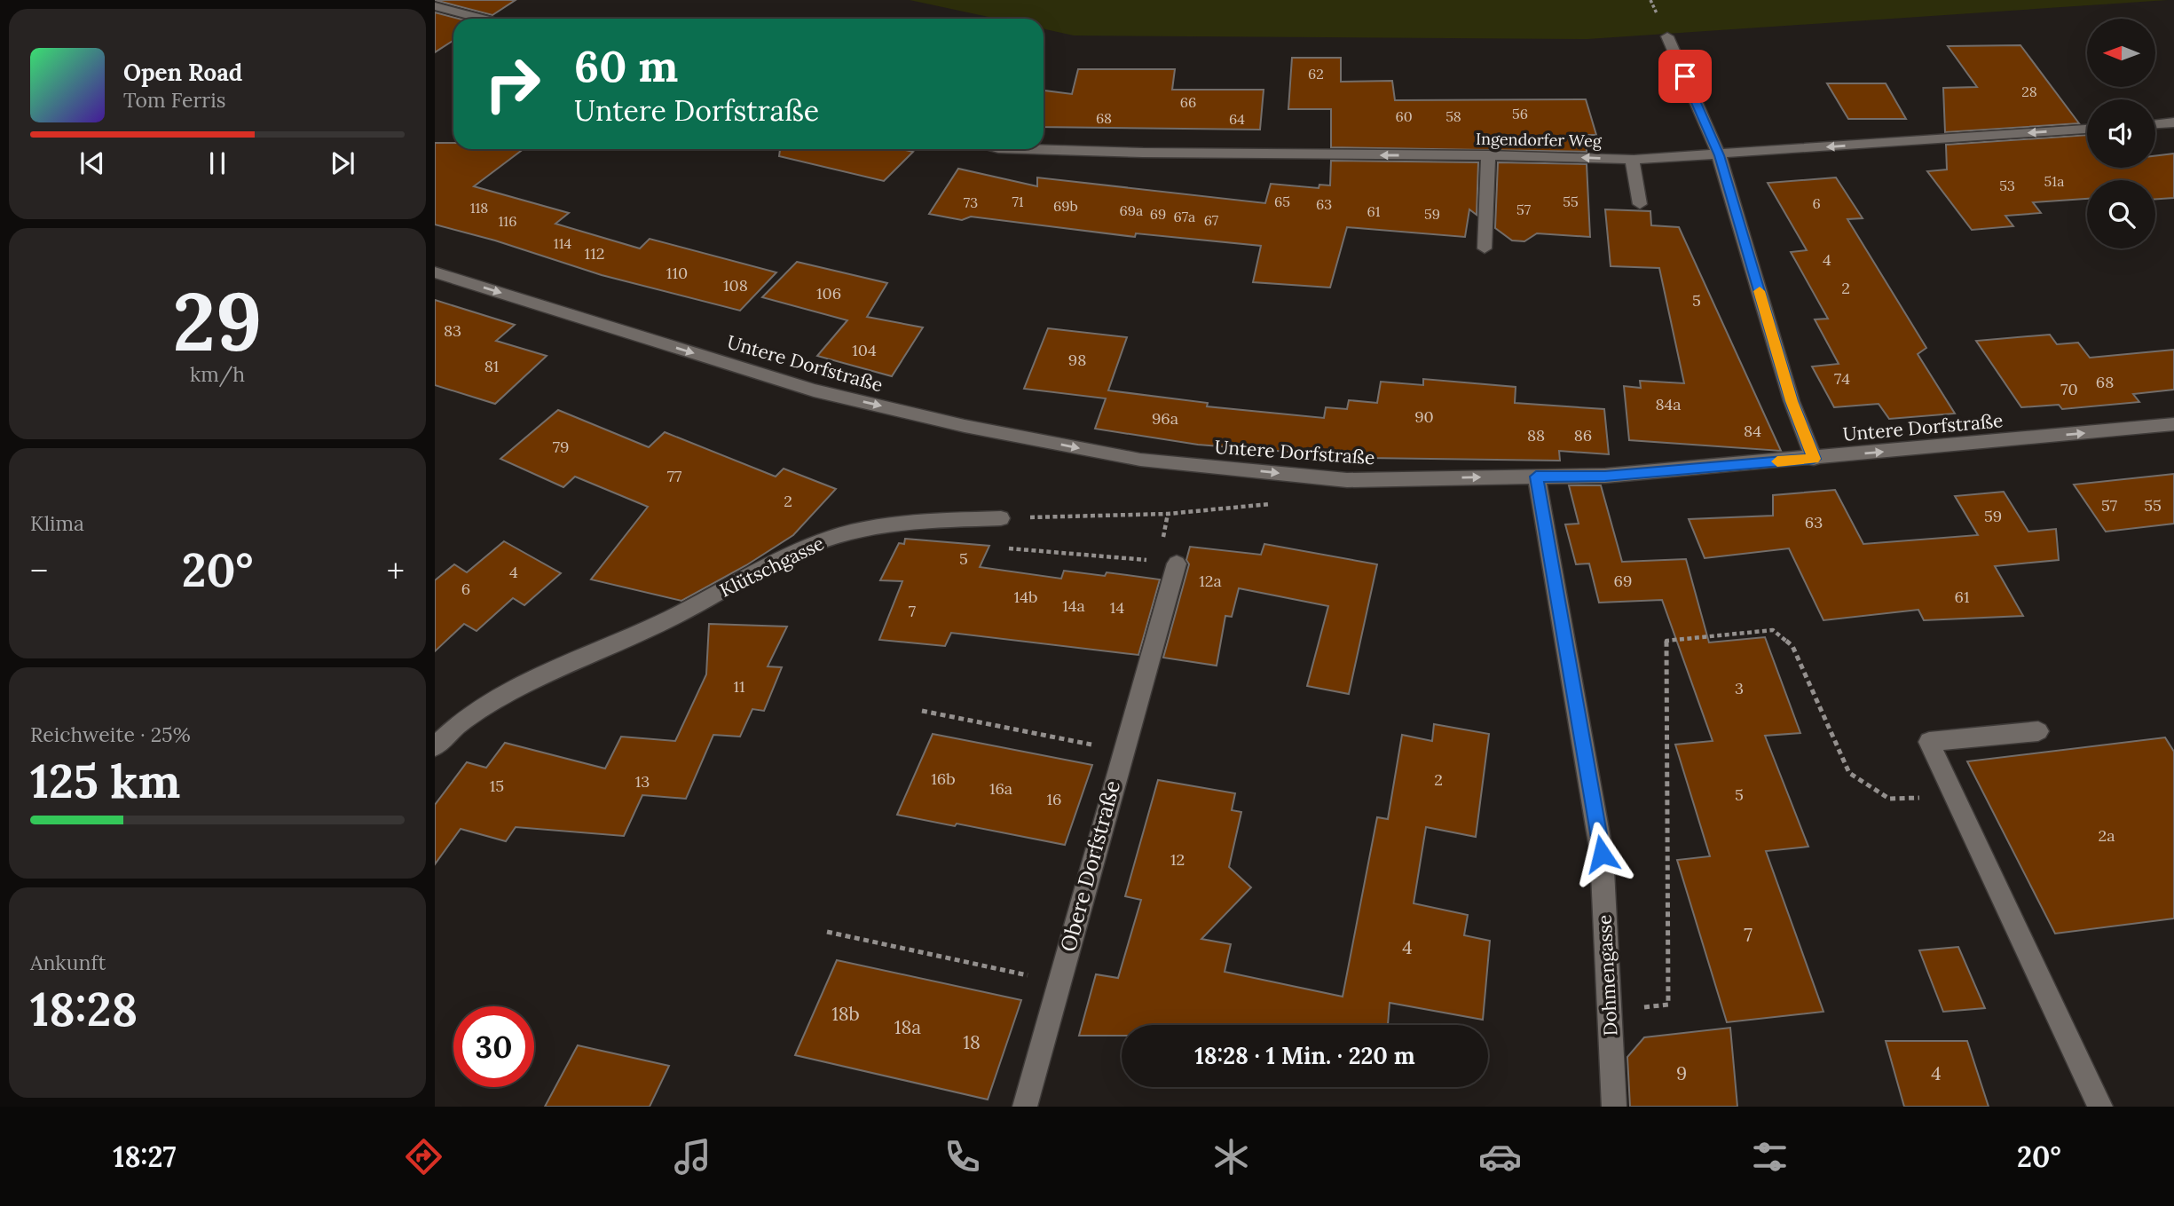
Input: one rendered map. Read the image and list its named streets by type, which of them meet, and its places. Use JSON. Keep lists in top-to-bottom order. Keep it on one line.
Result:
{"streets":{"street":["Ingendorfer Weg","Untere Dorfstraße","Klütschgasse","Obere Dorfstraße","Dohmengasse"]},"crossings":[["Untere Dorfstraße","Dohmengasse"]],"one_way":["Ingendorfer Weg","Untere Dorfstraße"],"house_numbers":["62","28","66","56","60","58","68","64","51a","53","71","65","55","73","6","63","69b","118","57","69a","61","69","59","67a","67","116","114","112","4","110","108","2","106","5","83","104","98","81","74","68","70","84a","90","96a","84","88","86","79","77","2","57","55","59","63","5","4","12a","69","6","14b","61","14a","14","7","11","3","16b","2","13","15","16a","5","16","2a","12","7","4","18b","18a","18","9","4"],"north":"left","page":{"turn":["60 m","Untere Dorfstraße"],"song":["Open Road","Tom Ferris"],"tile":[["29","km/h"],"Klima",["Reichweite · 25%","125 km"],["Ankunft","18:28"]],"heat":["−","20°","+"],"limit":"30","trip":"18:28 · 1 Min. · 220 m","tabs":["18:27","20°"]}}
